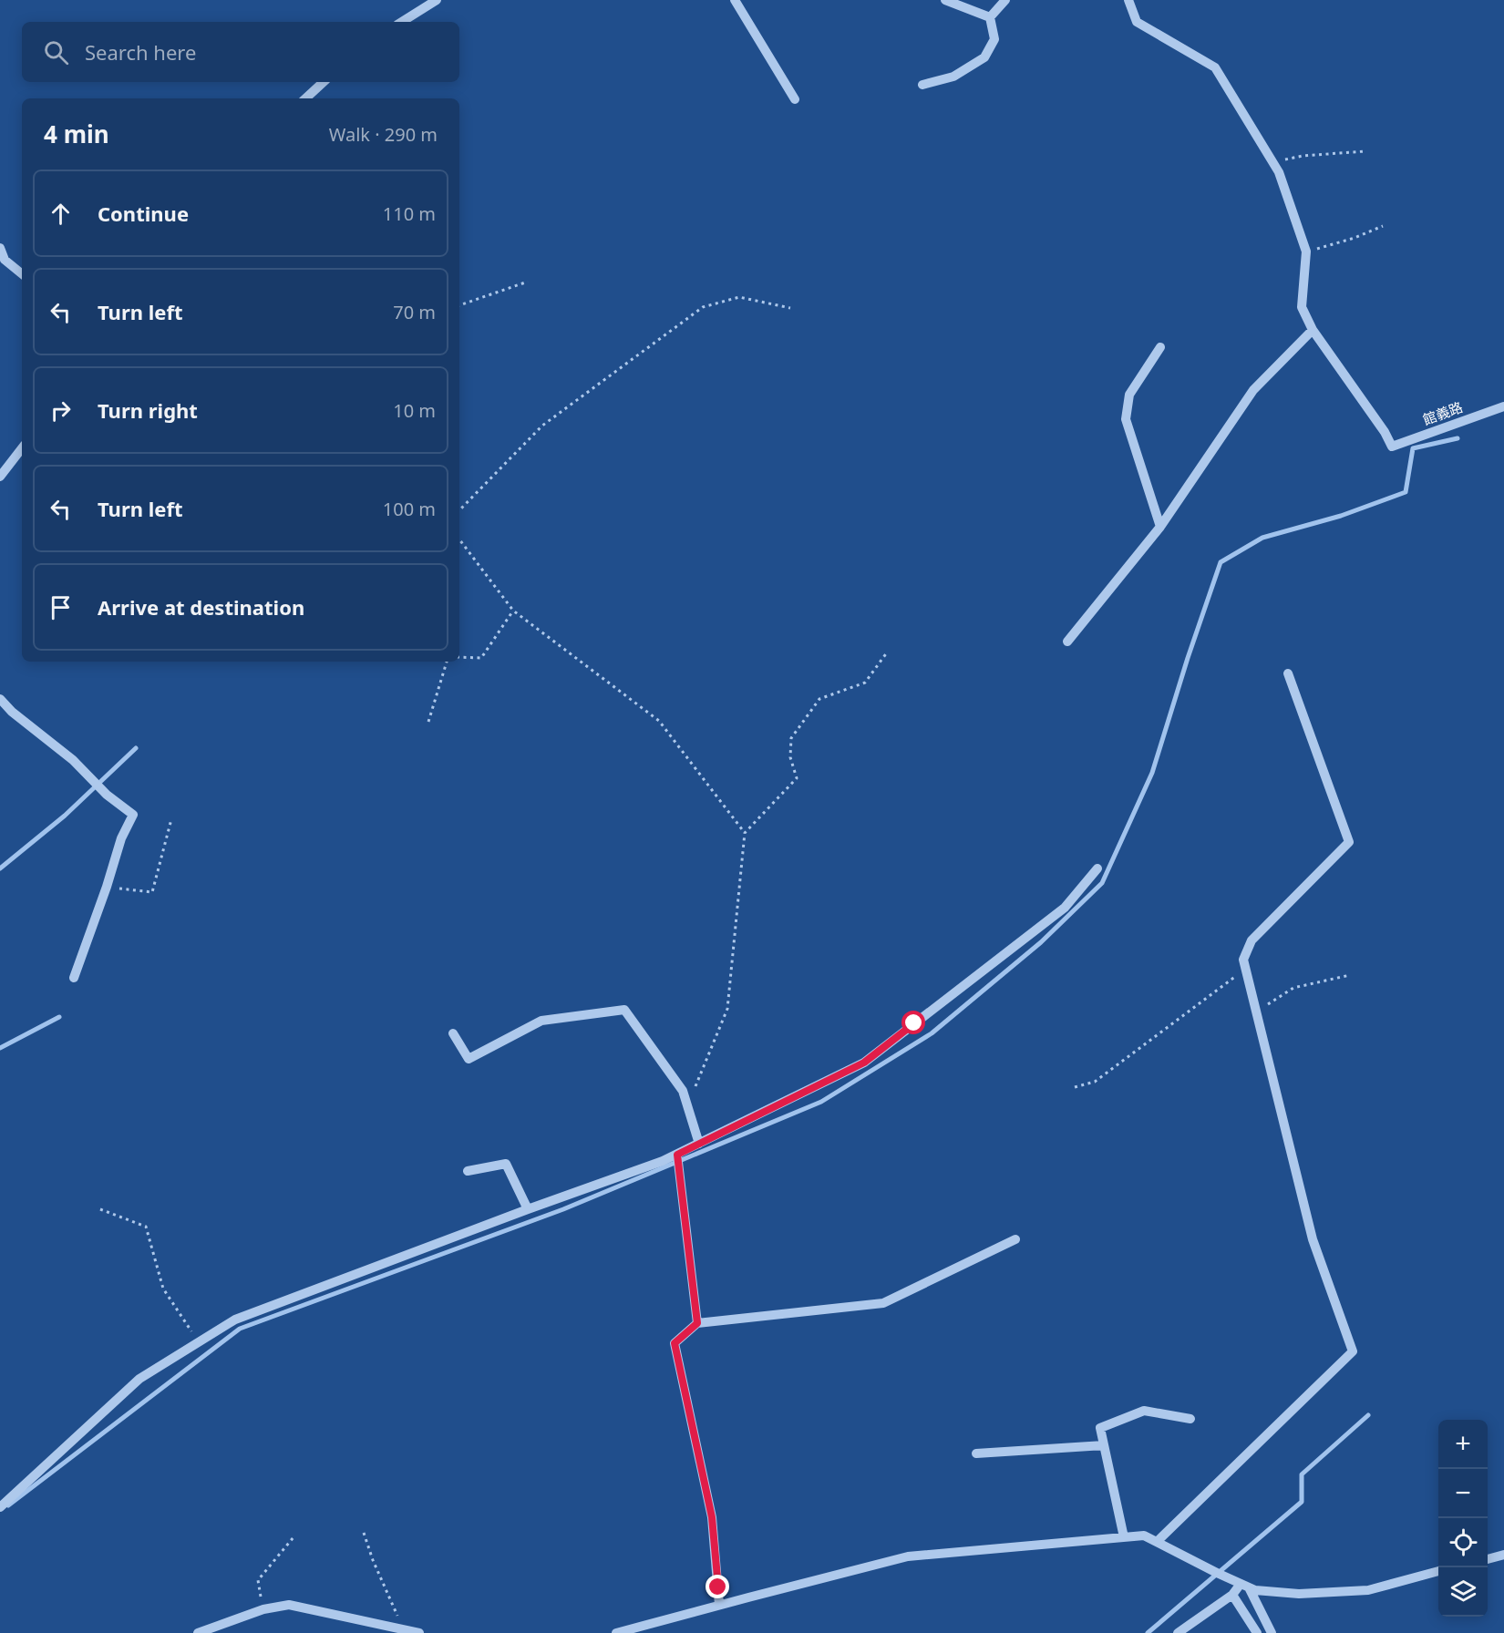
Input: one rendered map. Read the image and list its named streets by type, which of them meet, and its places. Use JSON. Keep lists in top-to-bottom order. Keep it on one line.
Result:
{"streets":{"street":["館義路"]},"page":{"search":"Search here","heading":["4 min","Walk · 290 m"],"list":[["Continue","110 m"],["Turn left","70 m"],["Turn right","10 m"],["Turn left","100 m"],"Arrive at destination"],"map_buttons":["+","−"]}}
